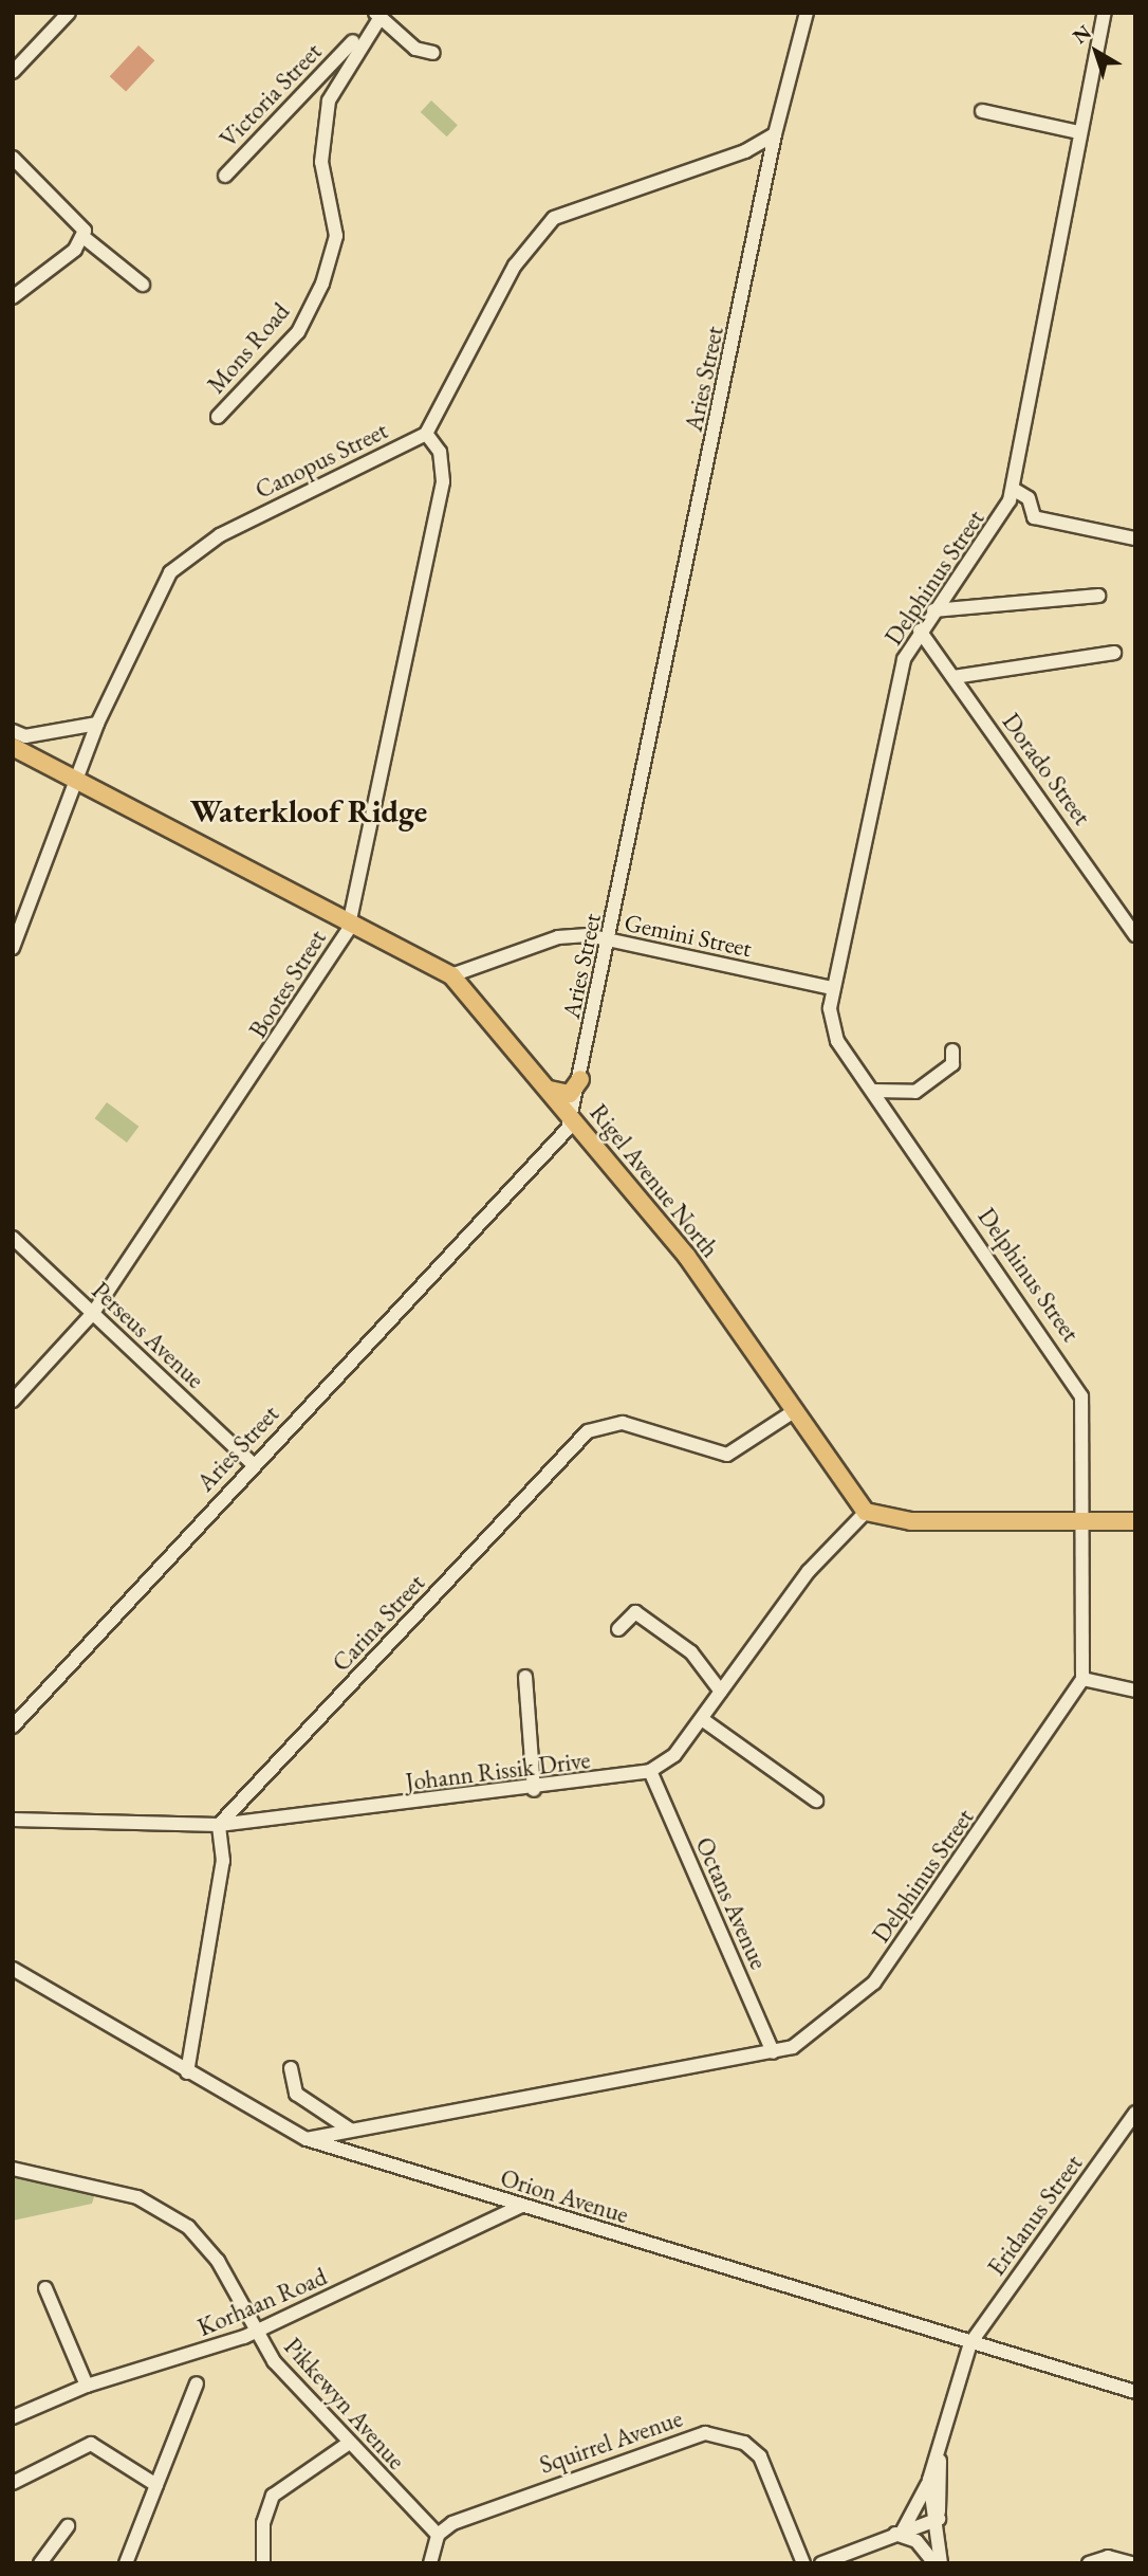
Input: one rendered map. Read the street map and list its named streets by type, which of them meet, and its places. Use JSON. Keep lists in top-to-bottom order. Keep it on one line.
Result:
{"streets":{"main road":["Rigel Avenue North"],"street":["Victoria Street","Mons Road","Aries Street","Canopus Street","Delphinus Street","Dorado Street","Gemini Street","Bootes Street","Perseus Avenue","Carina Street","Johann Rissik Drive","Octans Avenue","Orion Avenue","Eridanus Street","Korhaan Road","Pikkewyn Avenue","Squirrel Avenue"]},"crossings":[["Victoria Street","Mons Road"],["Aries Street","Canopus Street"],["Aries Street","Gemini Street"],["Aries Street","Rigel Avenue North"],["Aries Street","Perseus Avenue"],["Canopus Street","Bootes Street"],["Canopus Street","Rigel Avenue North"],["Delphinus Street","Dorado Street"],["Delphinus Street","Gemini Street"],["Delphinus Street","Octans Avenue"],["Delphinus Street","Orion Avenue"],["Gemini Street","Rigel Avenue North"],["Bootes Street","Rigel Avenue North"],["Bootes Street","Perseus Avenue"],["Rigel Avenue North","Carina Street"],["Rigel Avenue North","Johann Rissik Drive"],["Carina Street","Johann Rissik Drive"],["Johann Rissik Drive","Octans Avenue"],["Orion Avenue","Eridanus Street"],["Orion Avenue","Korhaan Road"],["Korhaan Road","Pikkewyn Avenue"],["Pikkewyn Avenue","Squirrel Avenue"]],"districts":["Waterkloof Ridge"],"north":"top left"}
